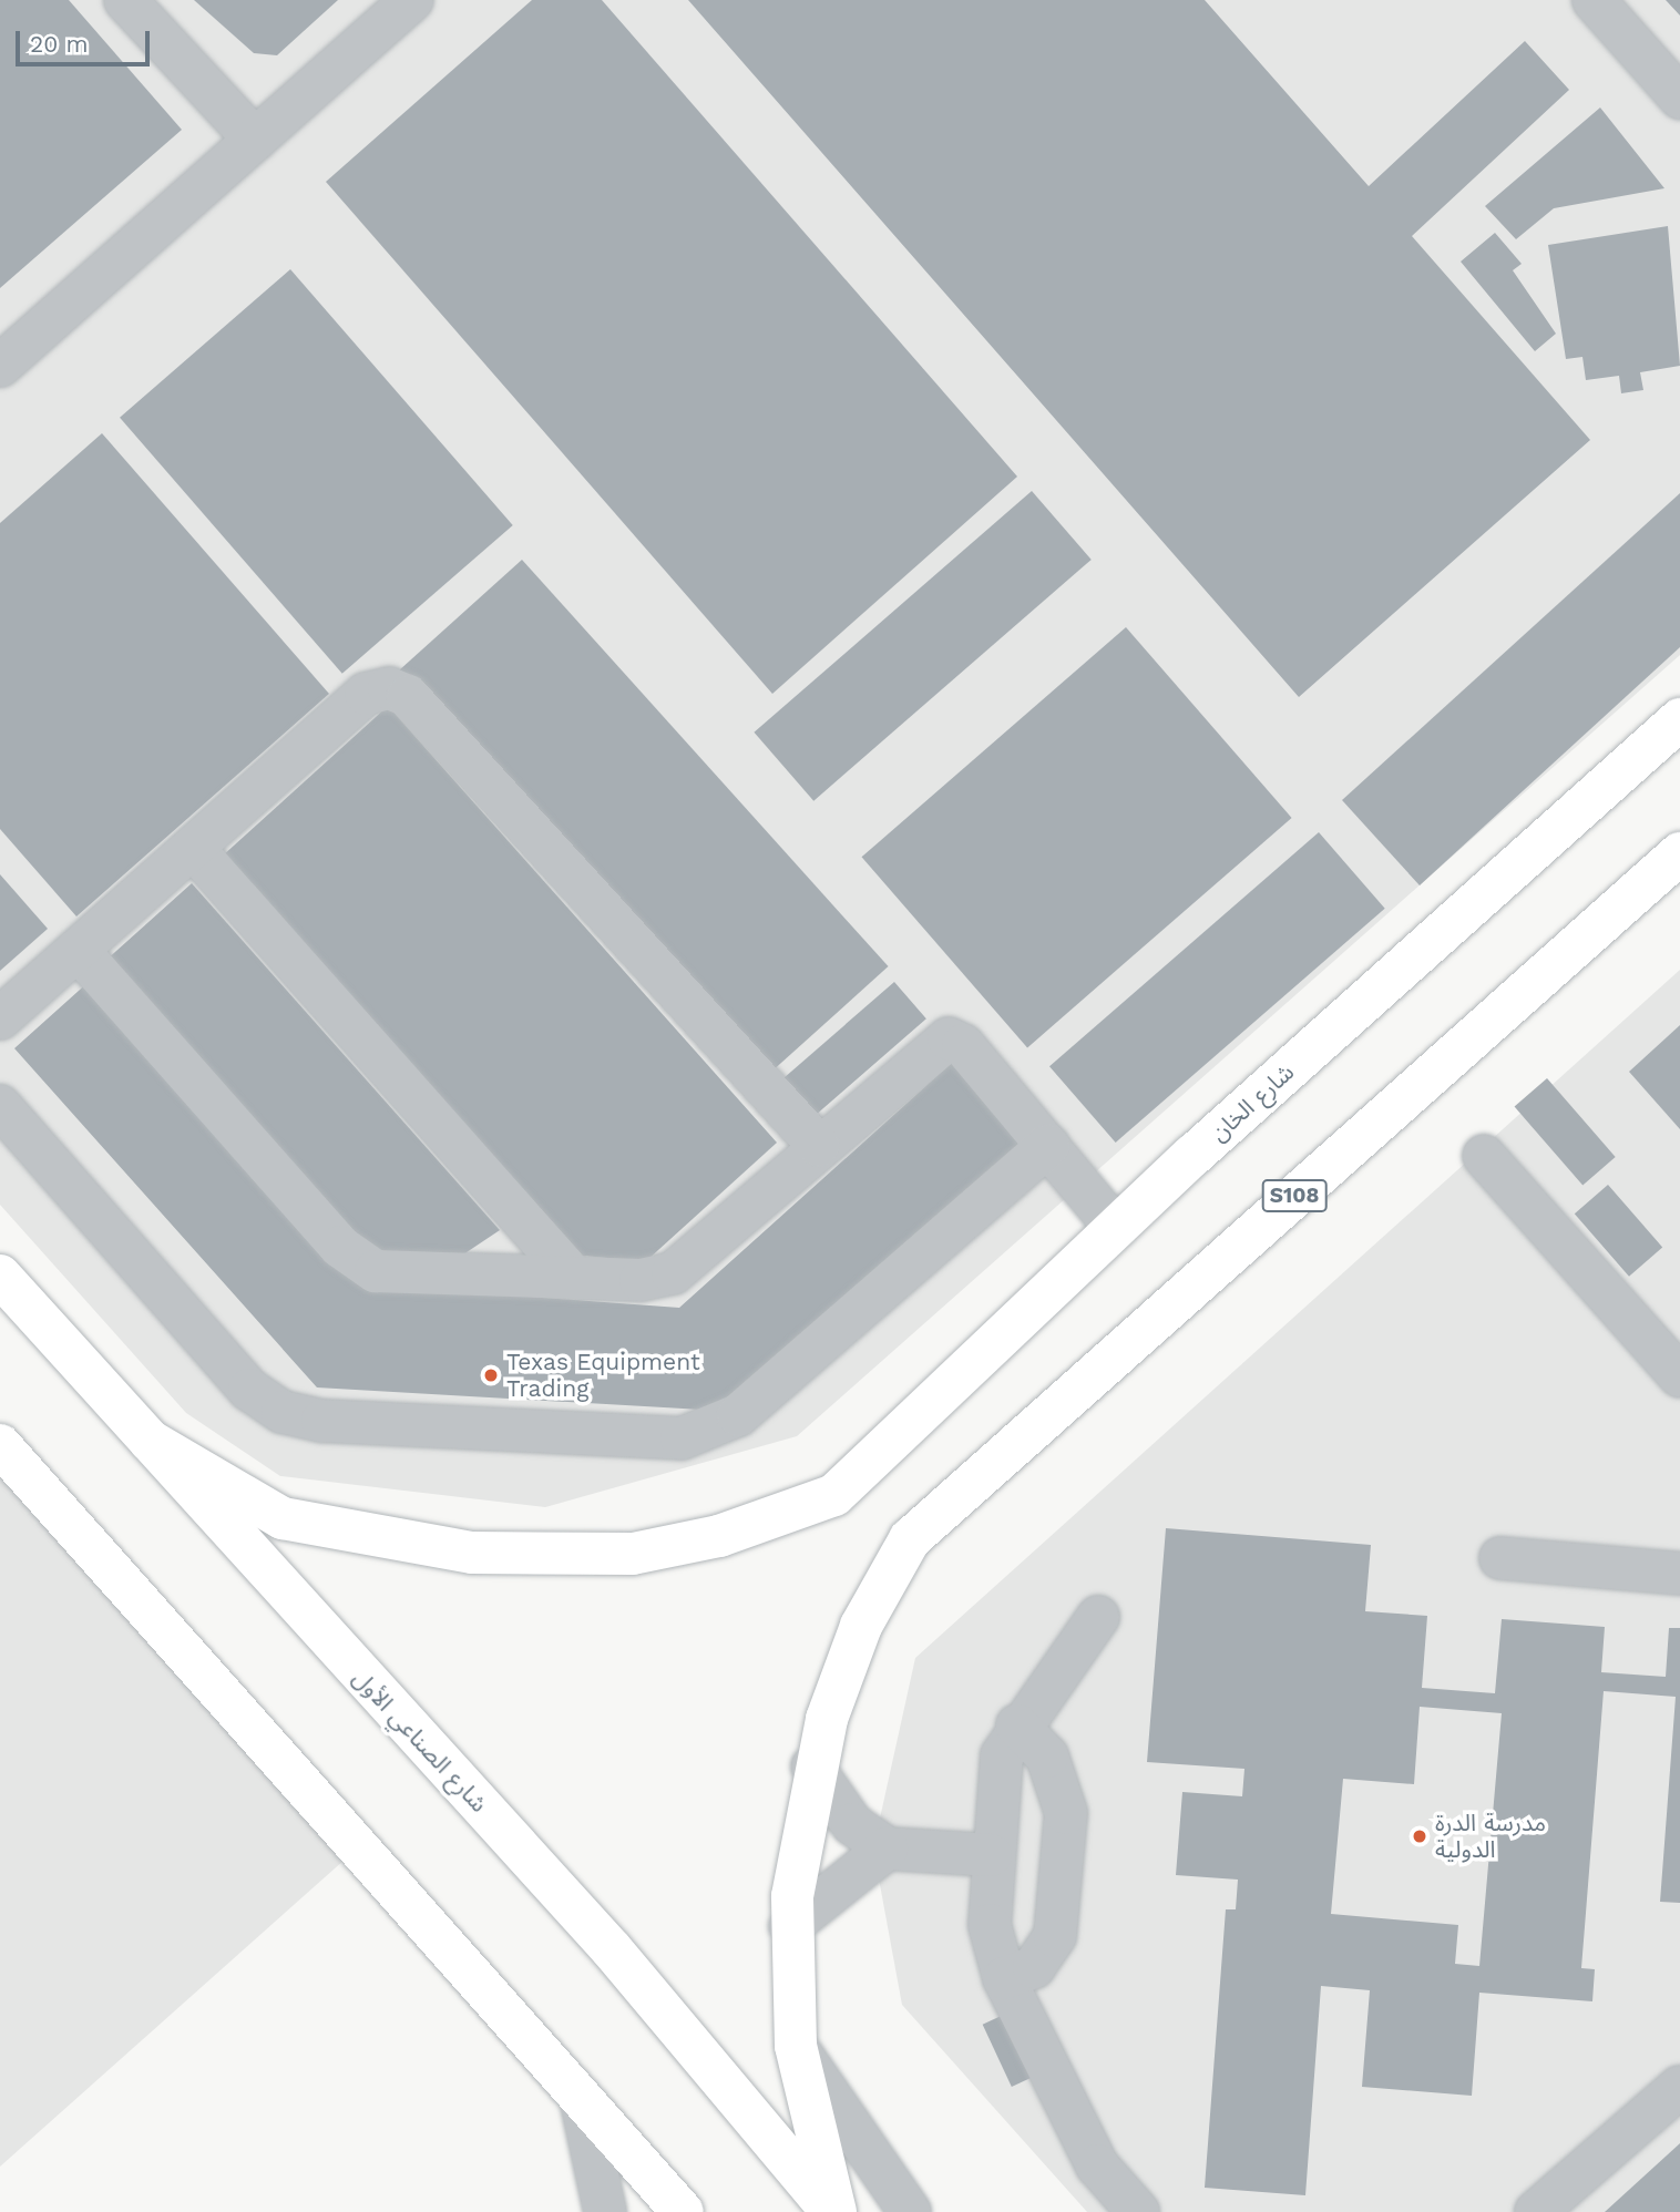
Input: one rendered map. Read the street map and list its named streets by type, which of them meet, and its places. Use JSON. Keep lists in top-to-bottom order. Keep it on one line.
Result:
{"streets":{"main road":["شارع الخان","S108","شارع الصناعي الأول"]},"crossings":[["شارع الخان","شارع الصناعي الأول"]],"places":["Texas Equipment Trading","مدرسة الدرة الدولية"],"scale_bar":"20 m"}
